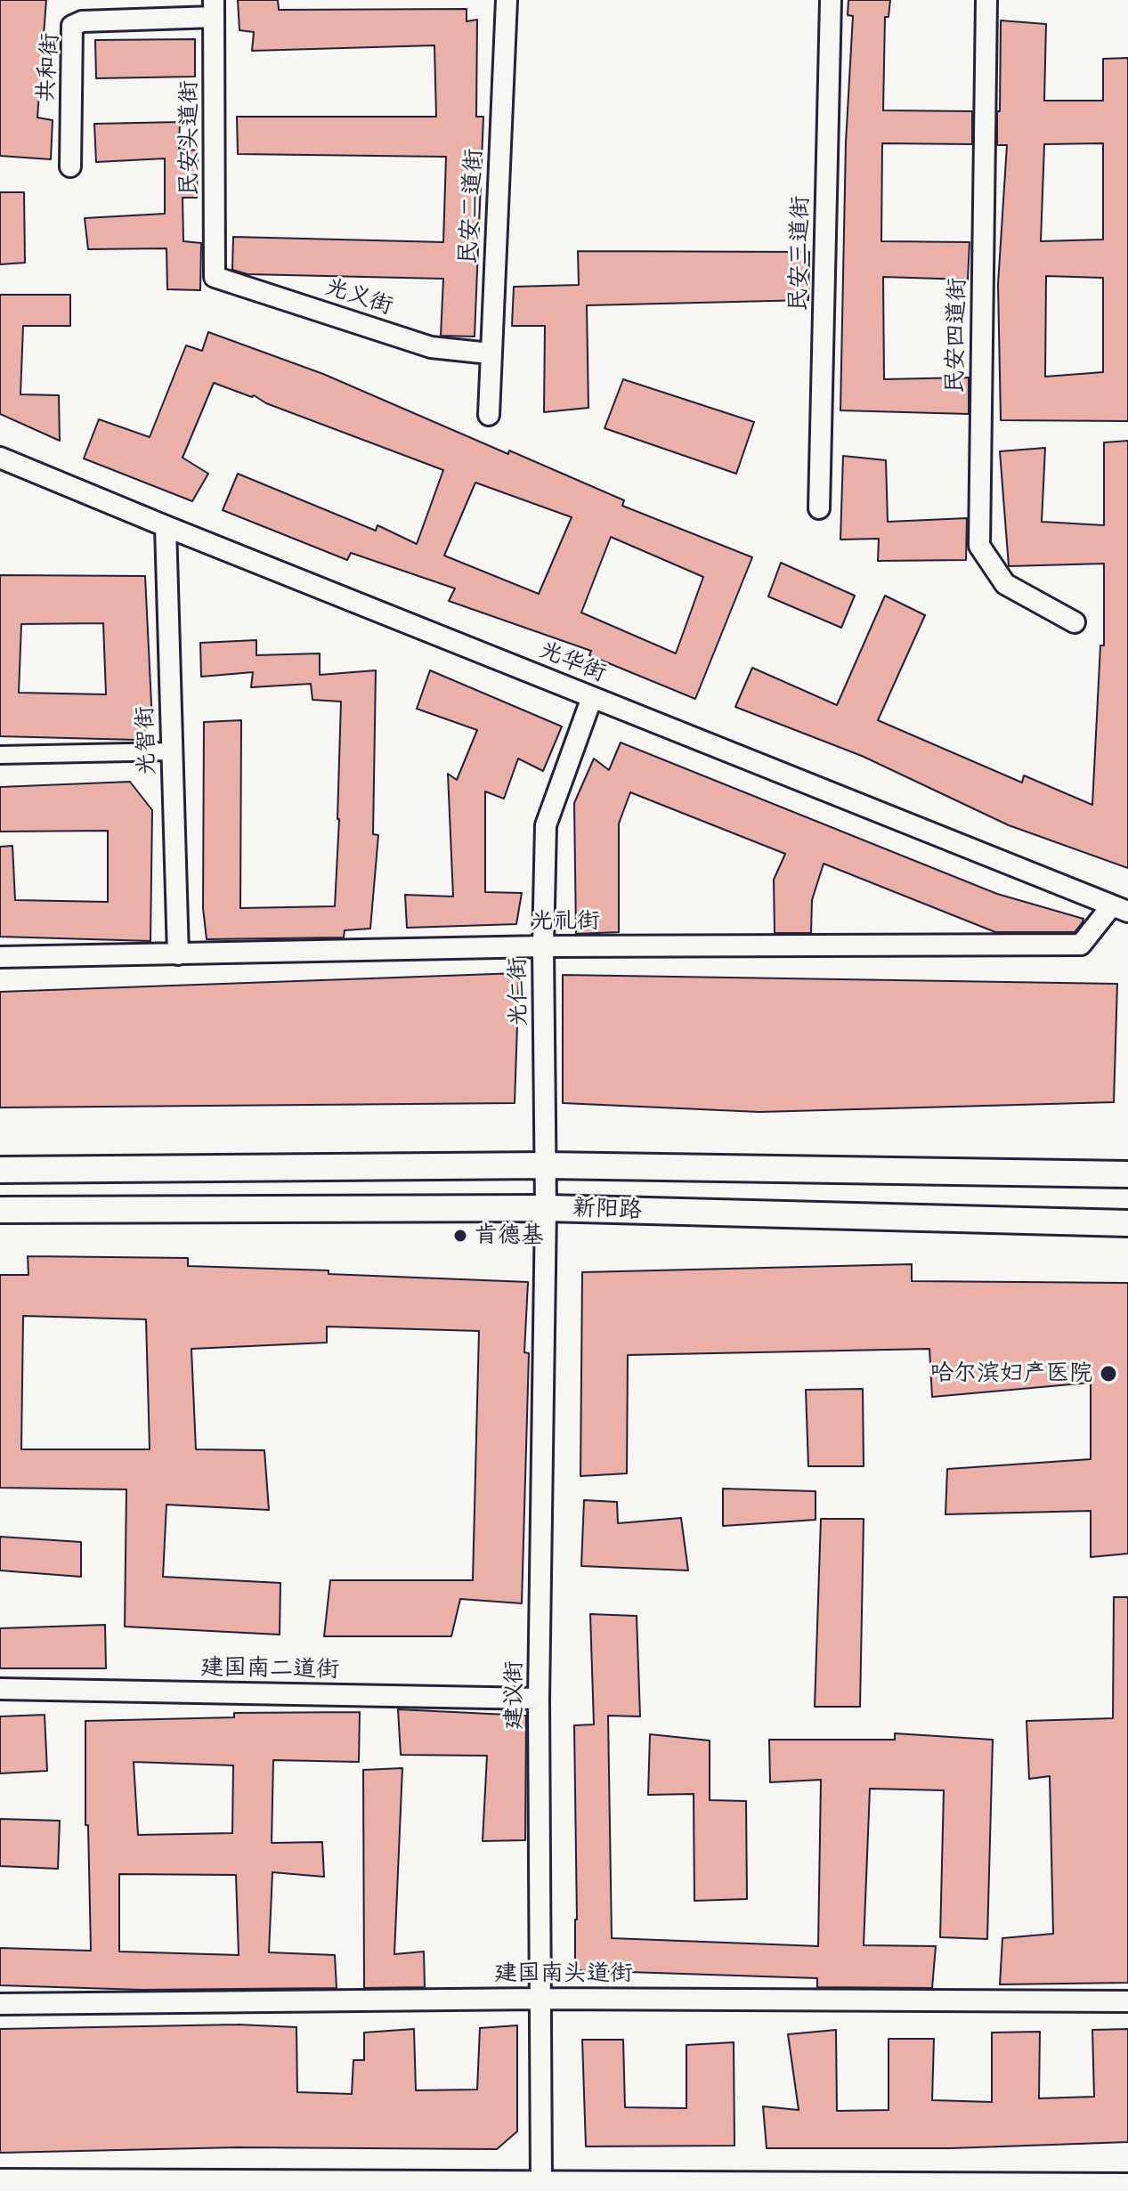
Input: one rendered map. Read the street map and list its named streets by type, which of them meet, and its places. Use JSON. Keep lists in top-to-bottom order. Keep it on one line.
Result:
{"streets":{"main road":["新阳路"],"street":["共和街","民安头道街","民安二道街","民安三道街","光义街","民安四道街","光华街","光智街","光礼街","光仁街","建国南二道街","建议街","建国南头道街"]},"crossings":[["共和街","民安头道街"],["民安头道街","光义街"],["民安二道街","光义街"],["光华街","光智街"],["光华街","光礼街"],["光华街","光仁街"],["光智街","光礼街"],["光礼街","光仁街"],["光仁街","新阳路"],["光仁街","建议街"],["新阳路","建议街"],["建国南二道街","建议街"],["建议街","建国南头道街"]],"places":["肯德基","哈尔滨妇产医院"]}
